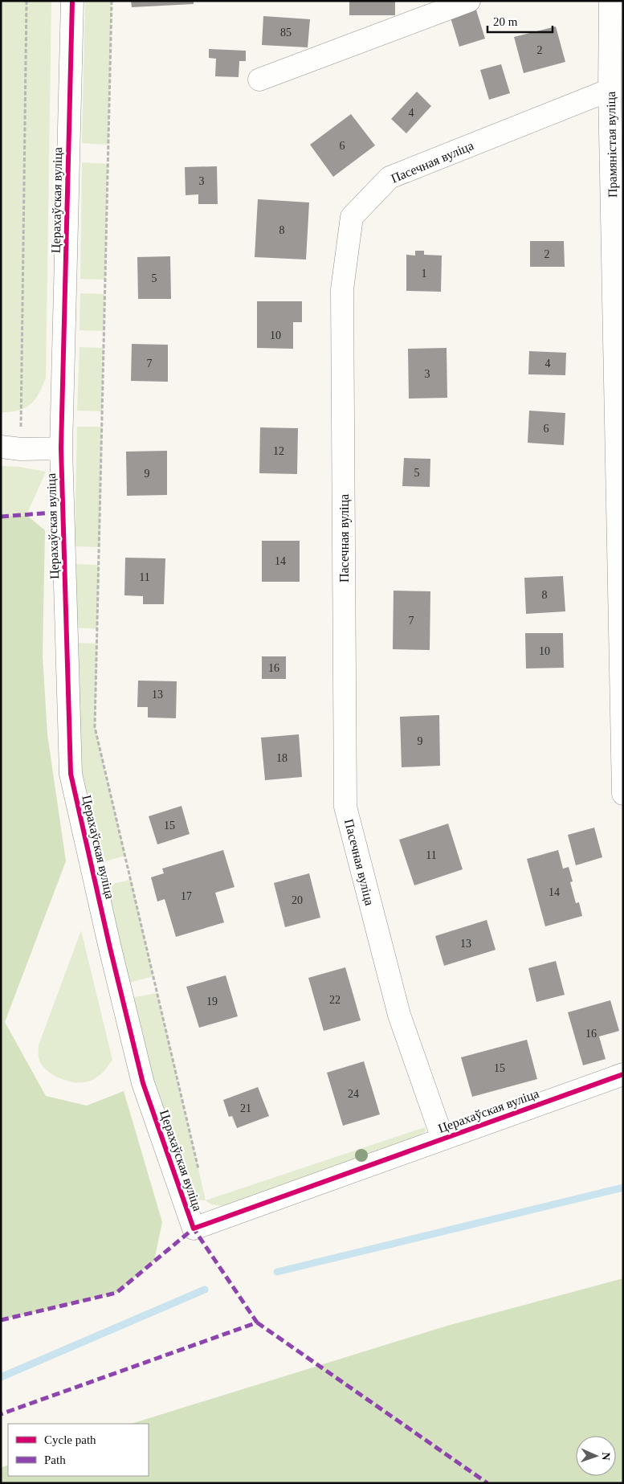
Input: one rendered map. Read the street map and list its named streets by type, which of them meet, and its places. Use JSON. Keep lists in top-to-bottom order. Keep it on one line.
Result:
{"streets":{"street":["Прамяністая вуліца","Пасечная вуліца","Церахаўская вуліца"]},"crossings":[["Прамяністая вуліца","Пасечная вуліца"],["Пасечная вуліца","Церахаўская вуліца"]],"house_numbers":["85","2","4","6","3","8","2","1","5","10","7","4","3","6","12","5","9","14","11","8","7","10","16","13","9","18","15","11","14","17","20","13","22","19","16","15","24","21"],"legend":["Cycle path","Path"],"scale_bar":"20 m","north":"right"}
